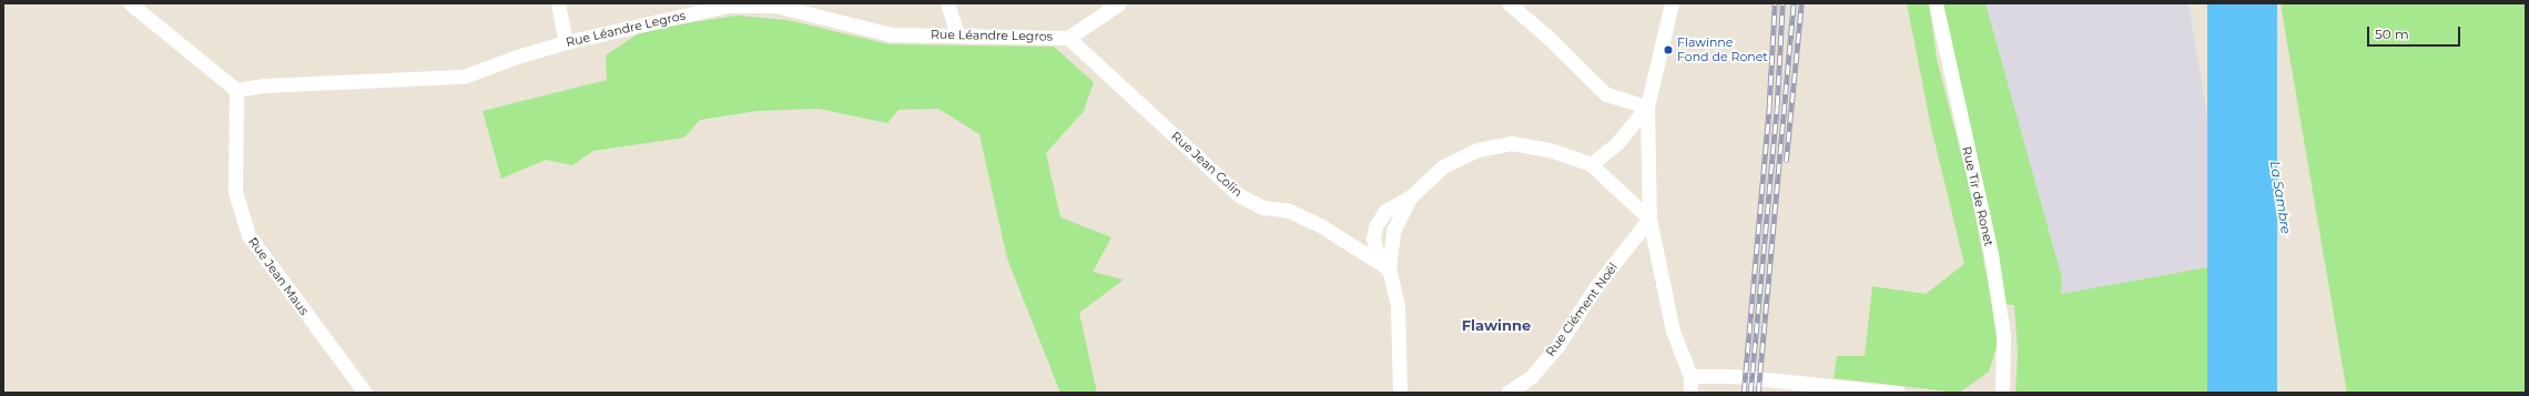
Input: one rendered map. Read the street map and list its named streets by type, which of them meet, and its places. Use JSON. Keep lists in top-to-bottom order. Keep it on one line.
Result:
{"streets":{"street":["Rue Léandre Legros","Rue Jean Colin","Rue Tir de Ronet","Rue Jean Maus","Rue Clément Noël"]},"crossings":[["Rue Léandre Legros","Rue Jean Colin"],["Rue Léandre Legros","Rue Jean Maus"]],"districts":["Flawinne"],"water":["La Sambre"],"places":["Flawinne Fond de Ronet"],"scale_bar":"50 m"}
